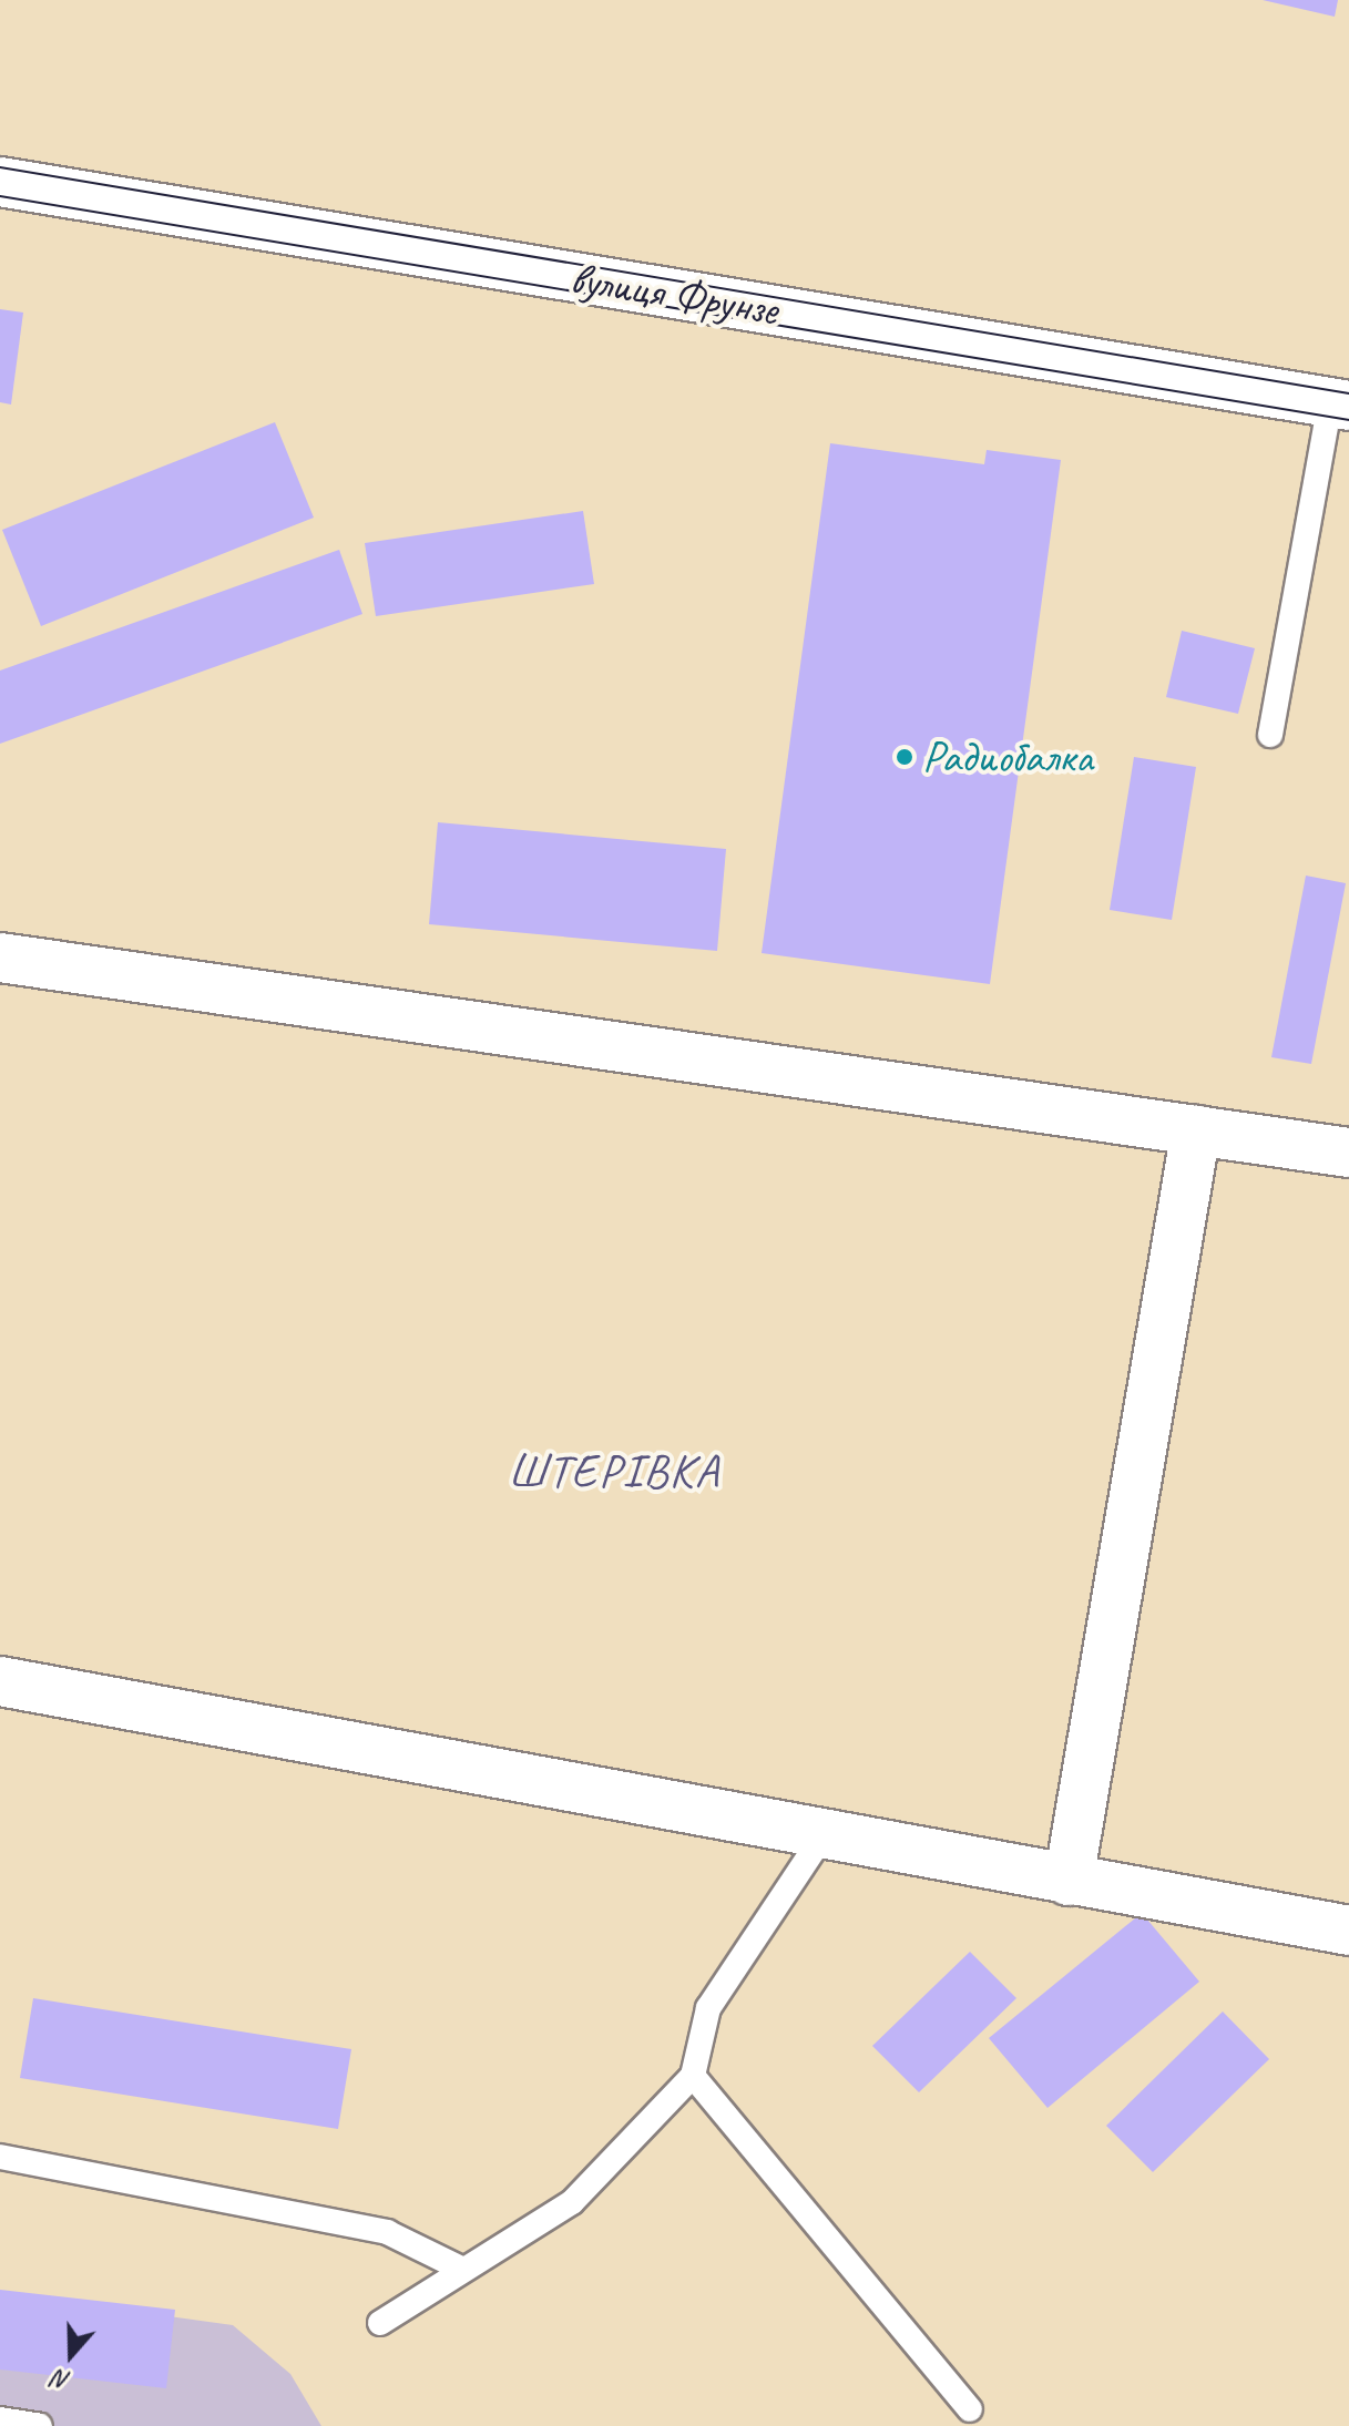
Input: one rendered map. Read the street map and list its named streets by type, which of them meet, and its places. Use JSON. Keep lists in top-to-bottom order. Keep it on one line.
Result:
{"streets":{"street":["вулиця Фрунзе"]},"districts":["ШТЕРІВКА"],"places":["Радиобалка"],"north":"bottom"}
